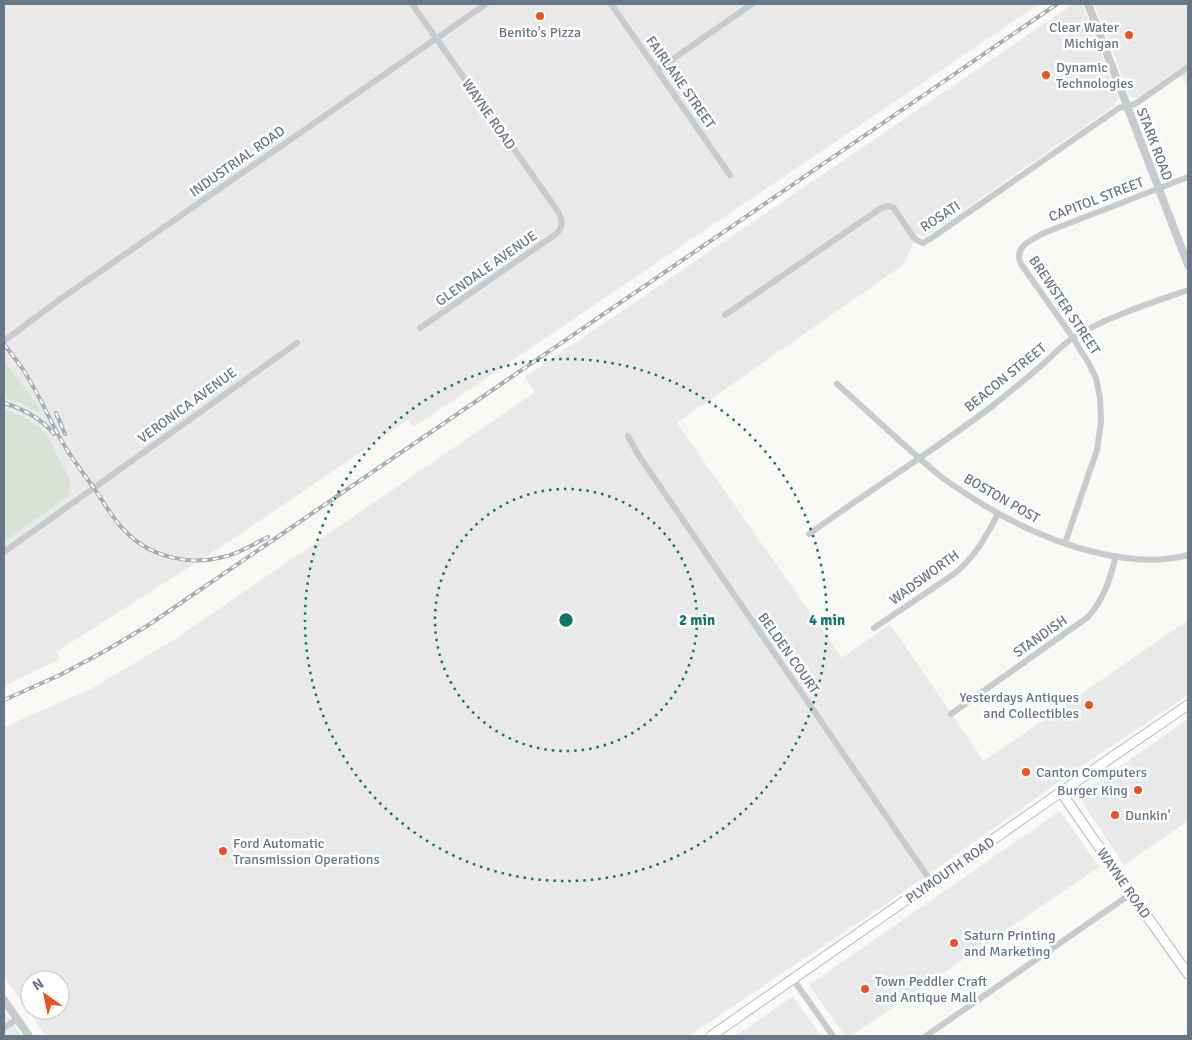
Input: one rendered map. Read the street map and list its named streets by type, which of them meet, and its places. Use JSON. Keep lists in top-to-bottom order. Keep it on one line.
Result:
{"streets":{"main road":["WAYNE ROAD","PLYMOUTH ROAD"],"street":["FAIRLANE STREET","STARK ROAD","INDUSTRIAL ROAD","CAPITOL STREET","ROSATI","GLENDALE AVENUE","BREWSTER STREET","BEACON STREET","VERONICA AVENUE","BOSTON POST","WADSWORTH","STANDISH","BELDEN COURT"]},"crossings":[["WAYNE ROAD","INDUSTRIAL ROAD"],["WAYNE ROAD","GLENDALE AVENUE"],["WAYNE ROAD","PLYMOUTH ROAD"],["STARK ROAD","CAPITOL STREET"],["STARK ROAD","ROSATI"],["CAPITOL STREET","BREWSTER STREET"],["BREWSTER STREET","BEACON STREET"],["BREWSTER STREET","BOSTON POST"],["BEACON STREET","BOSTON POST"],["BOSTON POST","WADSWORTH"],["BOSTON POST","STANDISH"],["BELDEN COURT","PLYMOUTH ROAD"]],"places":["Benito's Pizza","Clear Water Michigan","Dynamic Technologies","Yesterdays Antiques and Collectibles","Canton Computers","Burger King","Dunkin'","Ford Automatic Transmission Operations","Saturn Printing and Marketing","Town Peddler Craft and Antique Mall"],"north":"top left","rings":["2 min","4 min"]}
